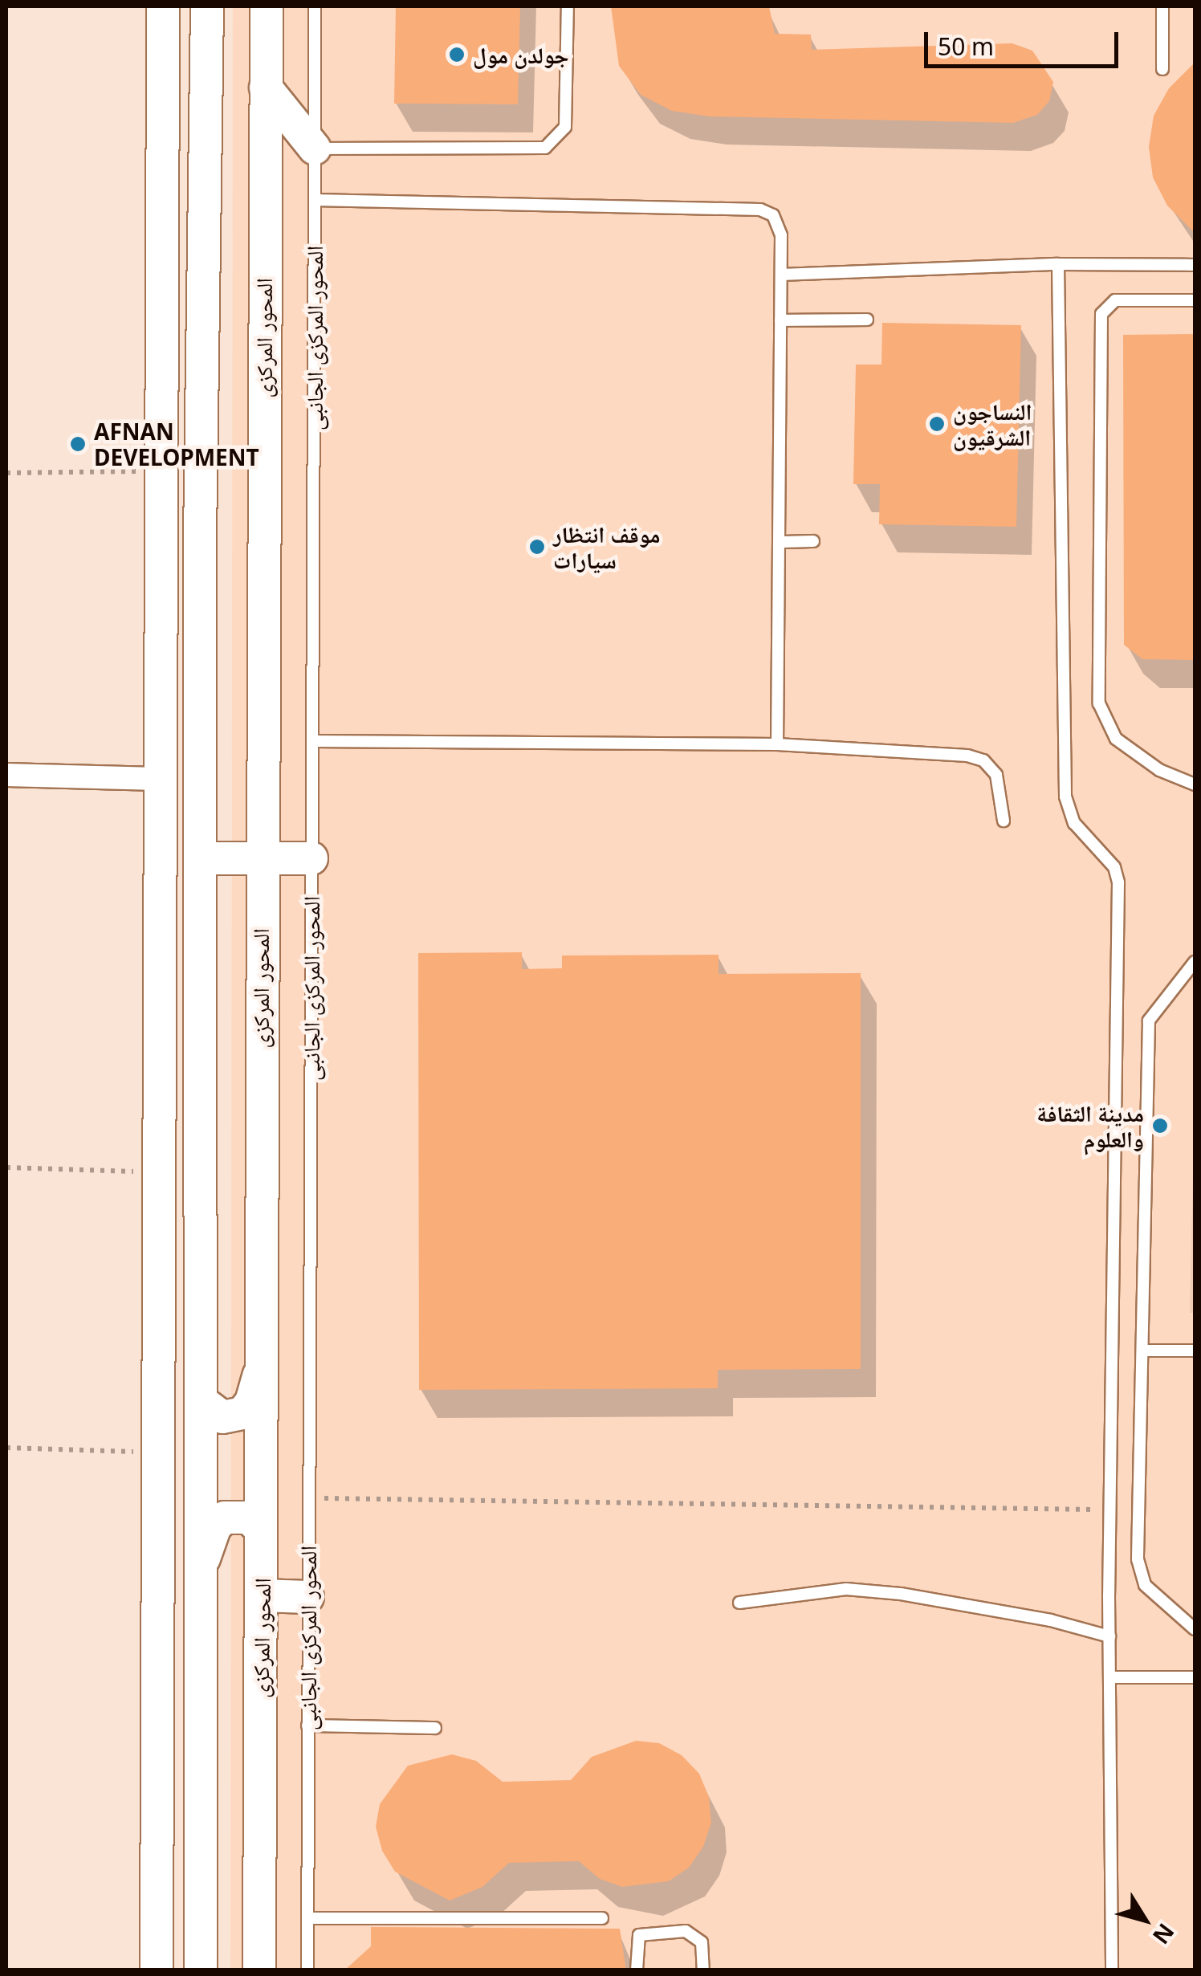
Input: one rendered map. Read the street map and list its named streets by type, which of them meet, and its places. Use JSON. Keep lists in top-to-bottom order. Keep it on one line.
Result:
{"streets":{"main road":["المحور المركزى"],"lane":["المحور المركزى الجانبى"]},"places":["جولدن مول","النساجون الشرقيون","AFNAN DEVELOPMENT","موقف انتظار سيارات","مدينة الثقافة والعلوم"],"scale_bar":"50 m","north":"bottom right"}
